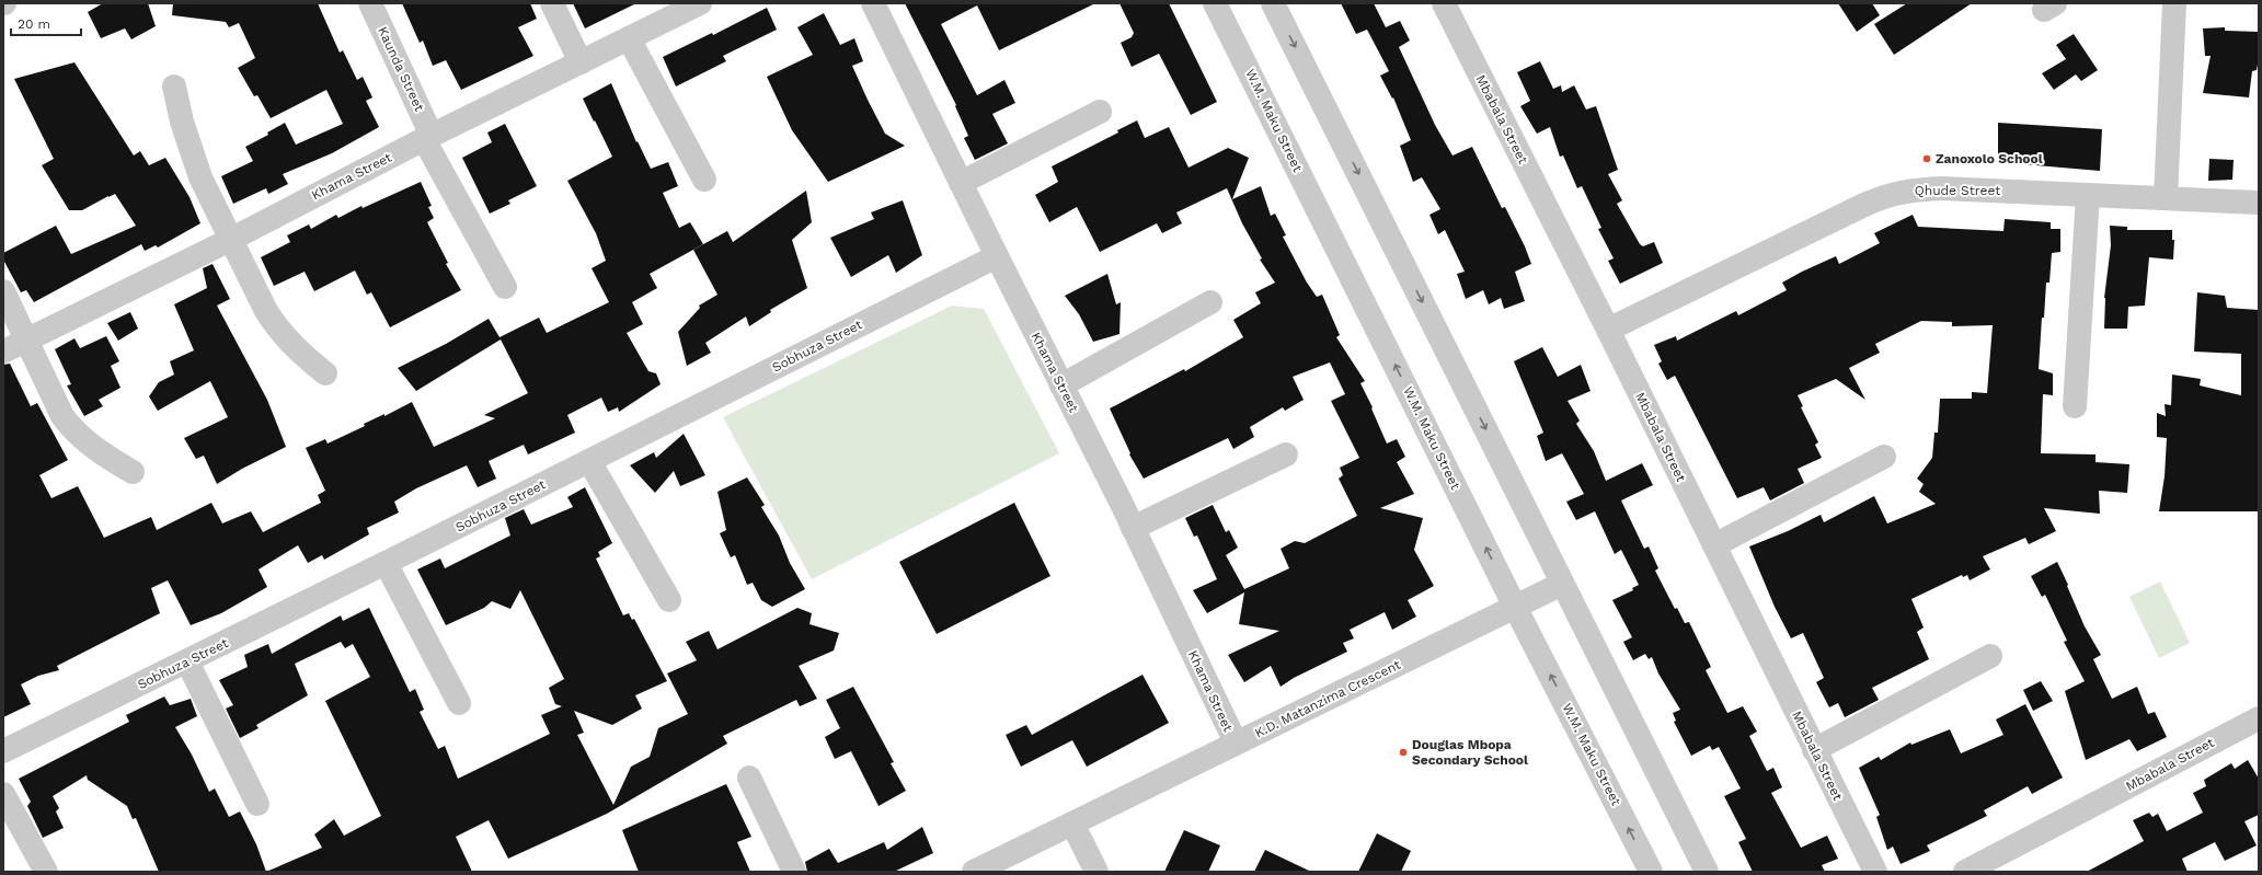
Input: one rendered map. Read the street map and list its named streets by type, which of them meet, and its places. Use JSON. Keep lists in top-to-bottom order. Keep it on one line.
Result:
{"streets":{"street":["Kaunda Street","Mbabala Street","W.M. Maku Street","Khama Street","Qhude Street","Sobhuza Street","K.D. Matanzima Crescent"]},"crossings":[["Kaunda Street","Khama Street"],["Mbabala Street","Qhude Street"],["W.M. Maku Street","K.D. Matanzima Crescent"],["Khama Street","Sobhuza Street"],["Khama Street","K.D. Matanzima Crescent"]],"places":["Zanoxolo School","Douglas Mbopa Secondary School"],"scale_bar":"20 m"}
